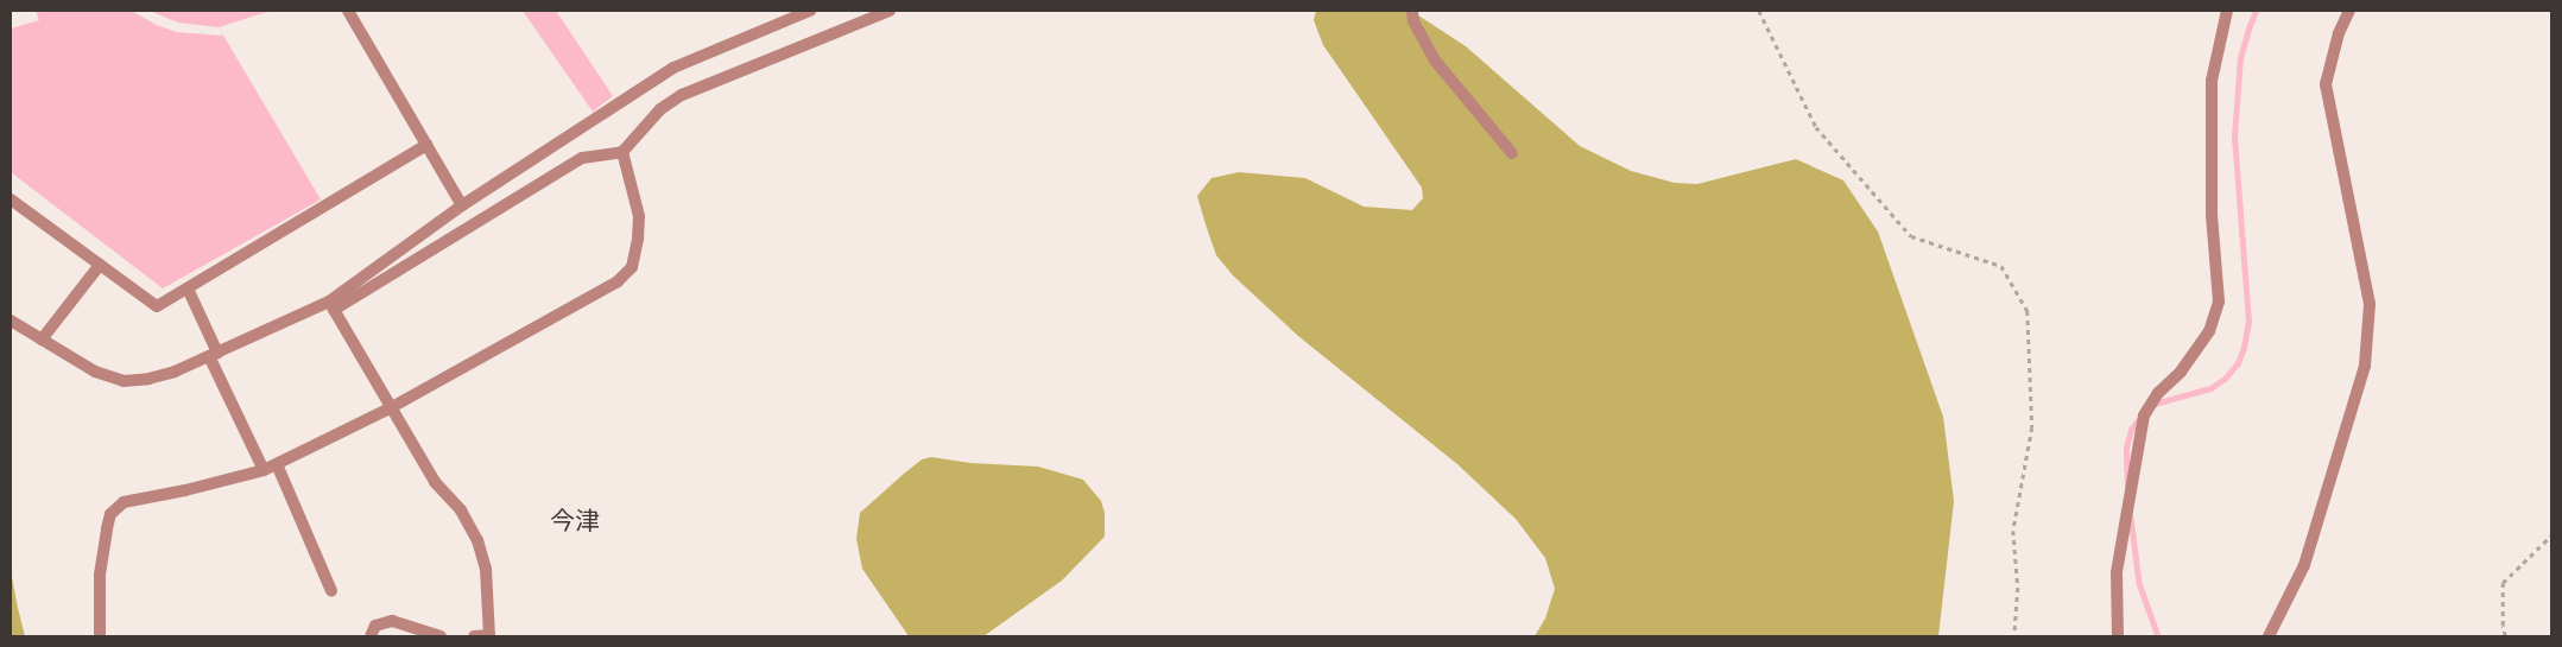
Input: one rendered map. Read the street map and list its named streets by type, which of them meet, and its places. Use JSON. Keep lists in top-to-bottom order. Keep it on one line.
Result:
{"districts":["今津"]}
